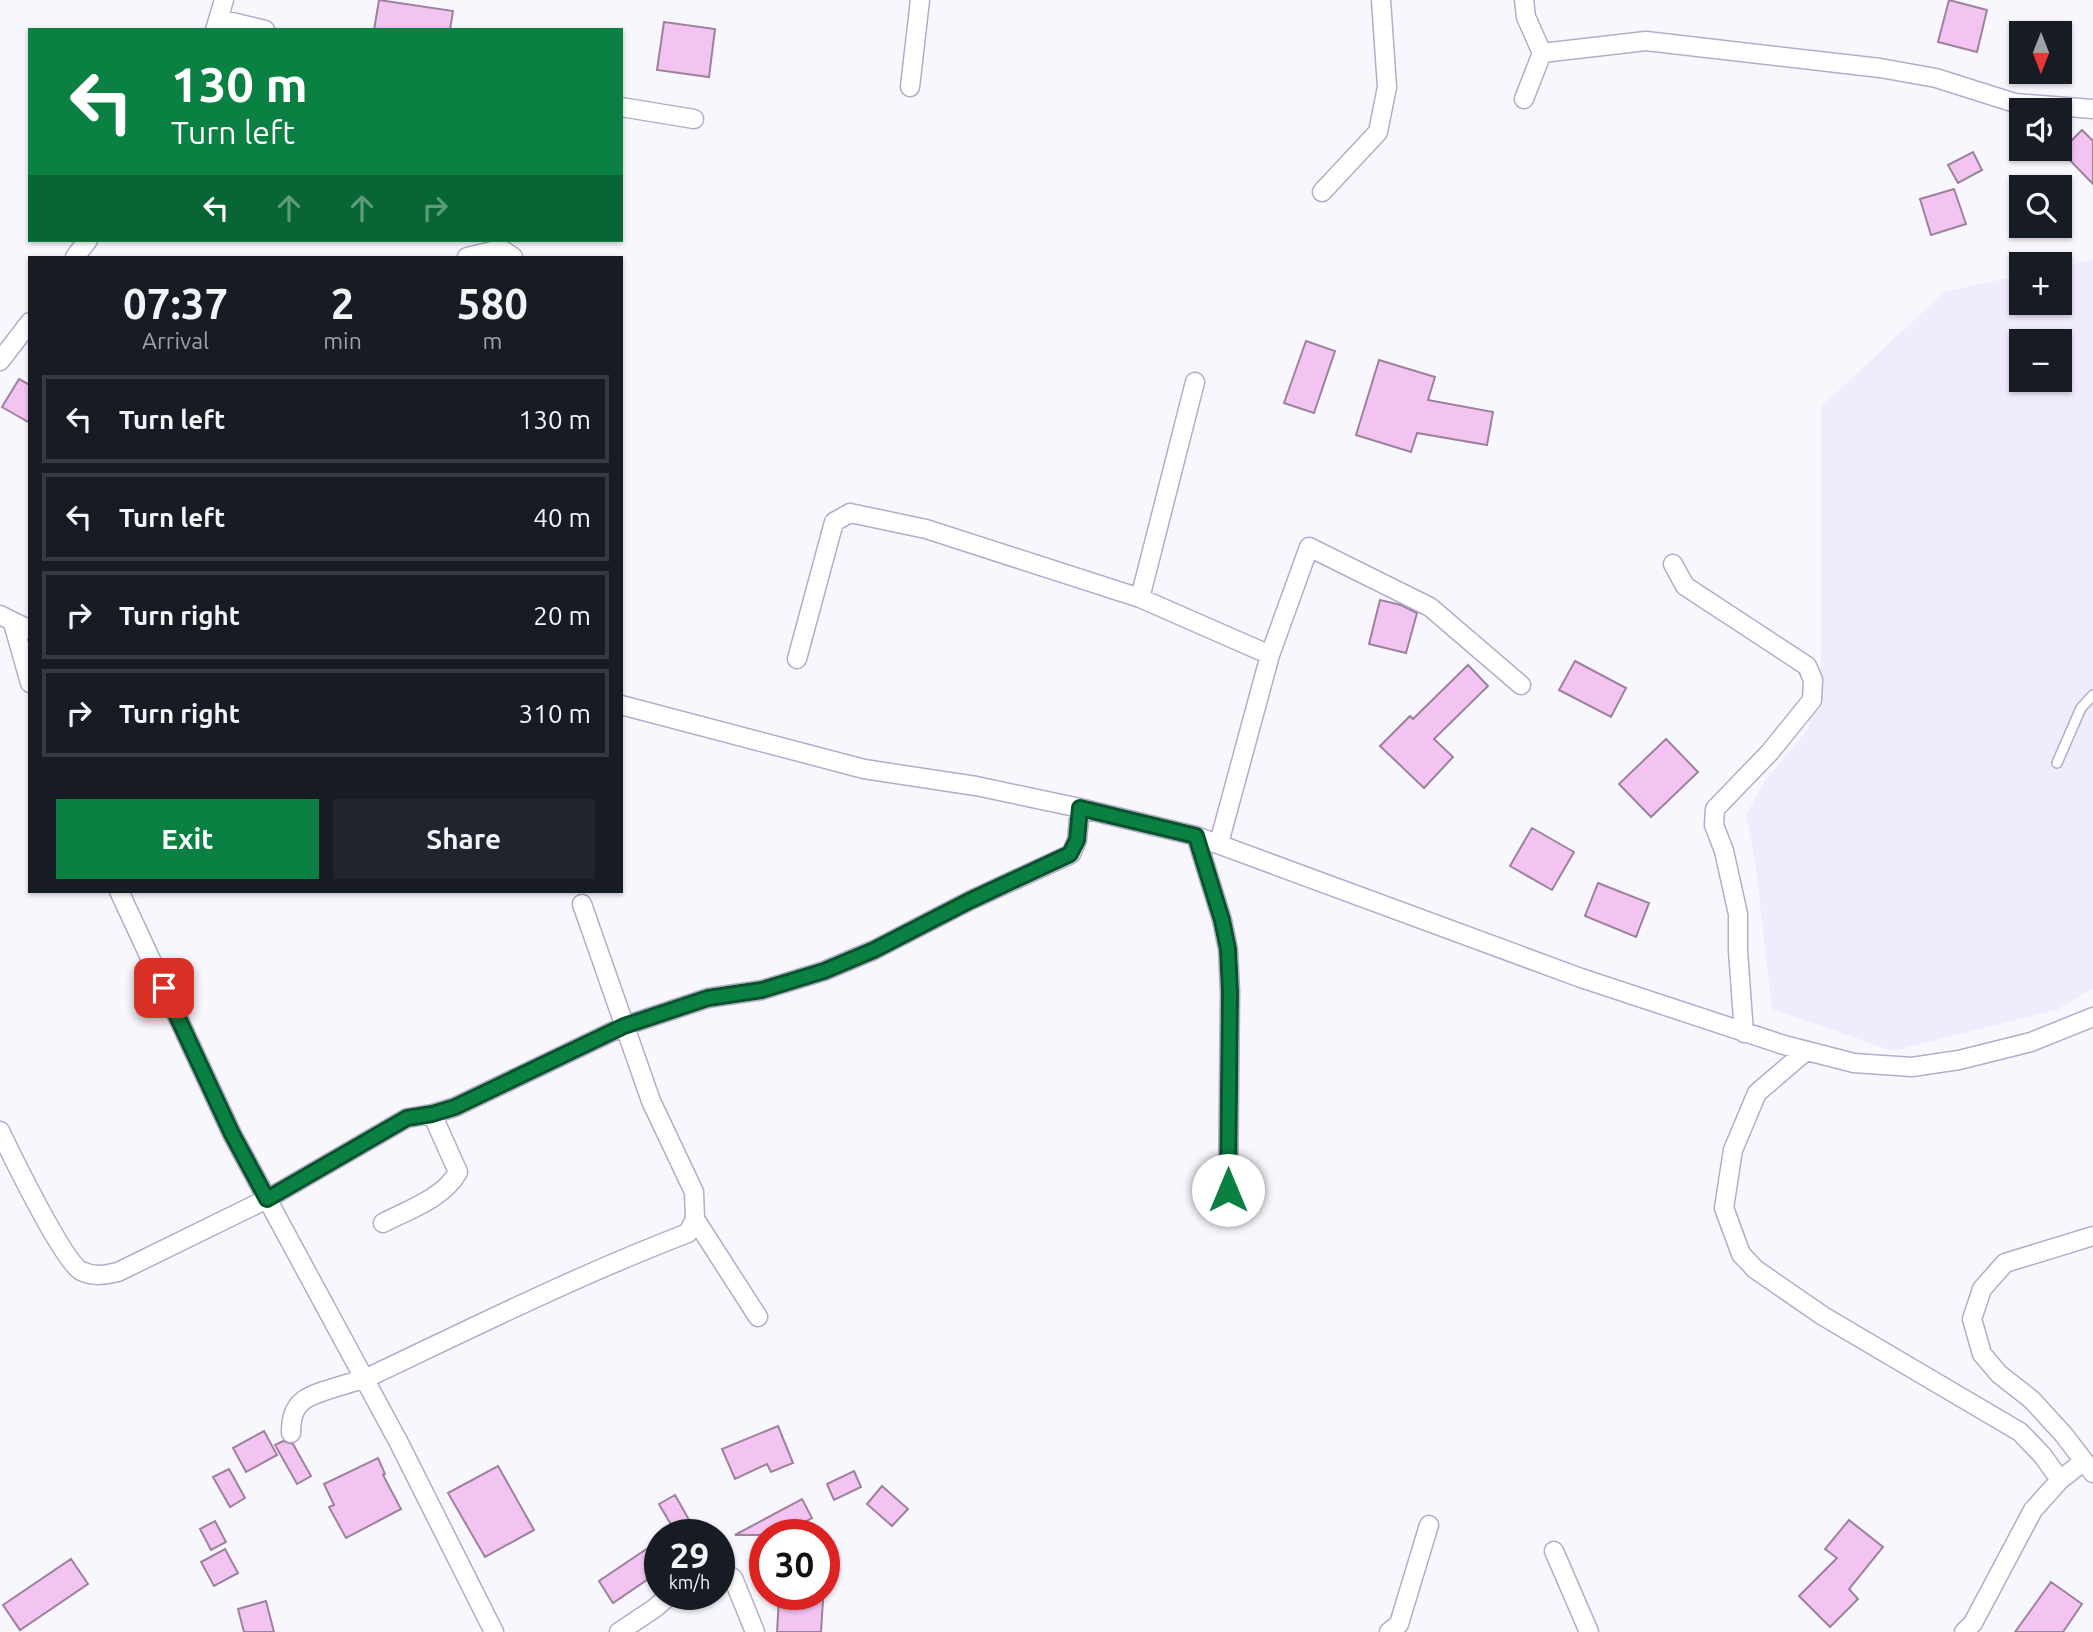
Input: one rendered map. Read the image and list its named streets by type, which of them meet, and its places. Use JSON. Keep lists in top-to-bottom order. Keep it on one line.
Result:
{"north":"bottom","page":{"map_buttons":["+","−"],"turn":["130 m","Turn left"],"eta":["07:37","Arrival","2","min","580","m"],"list":[{"name":"Turn left","value":"130 m"},{"name":"Turn left","value":"40 m"},{"name":"Turn right","value":"20 m"},{"name":"Turn right","value":"310 m"}],"buttons":["Exit","Share"],"speed":"29 km/h","limit":"30"}}
